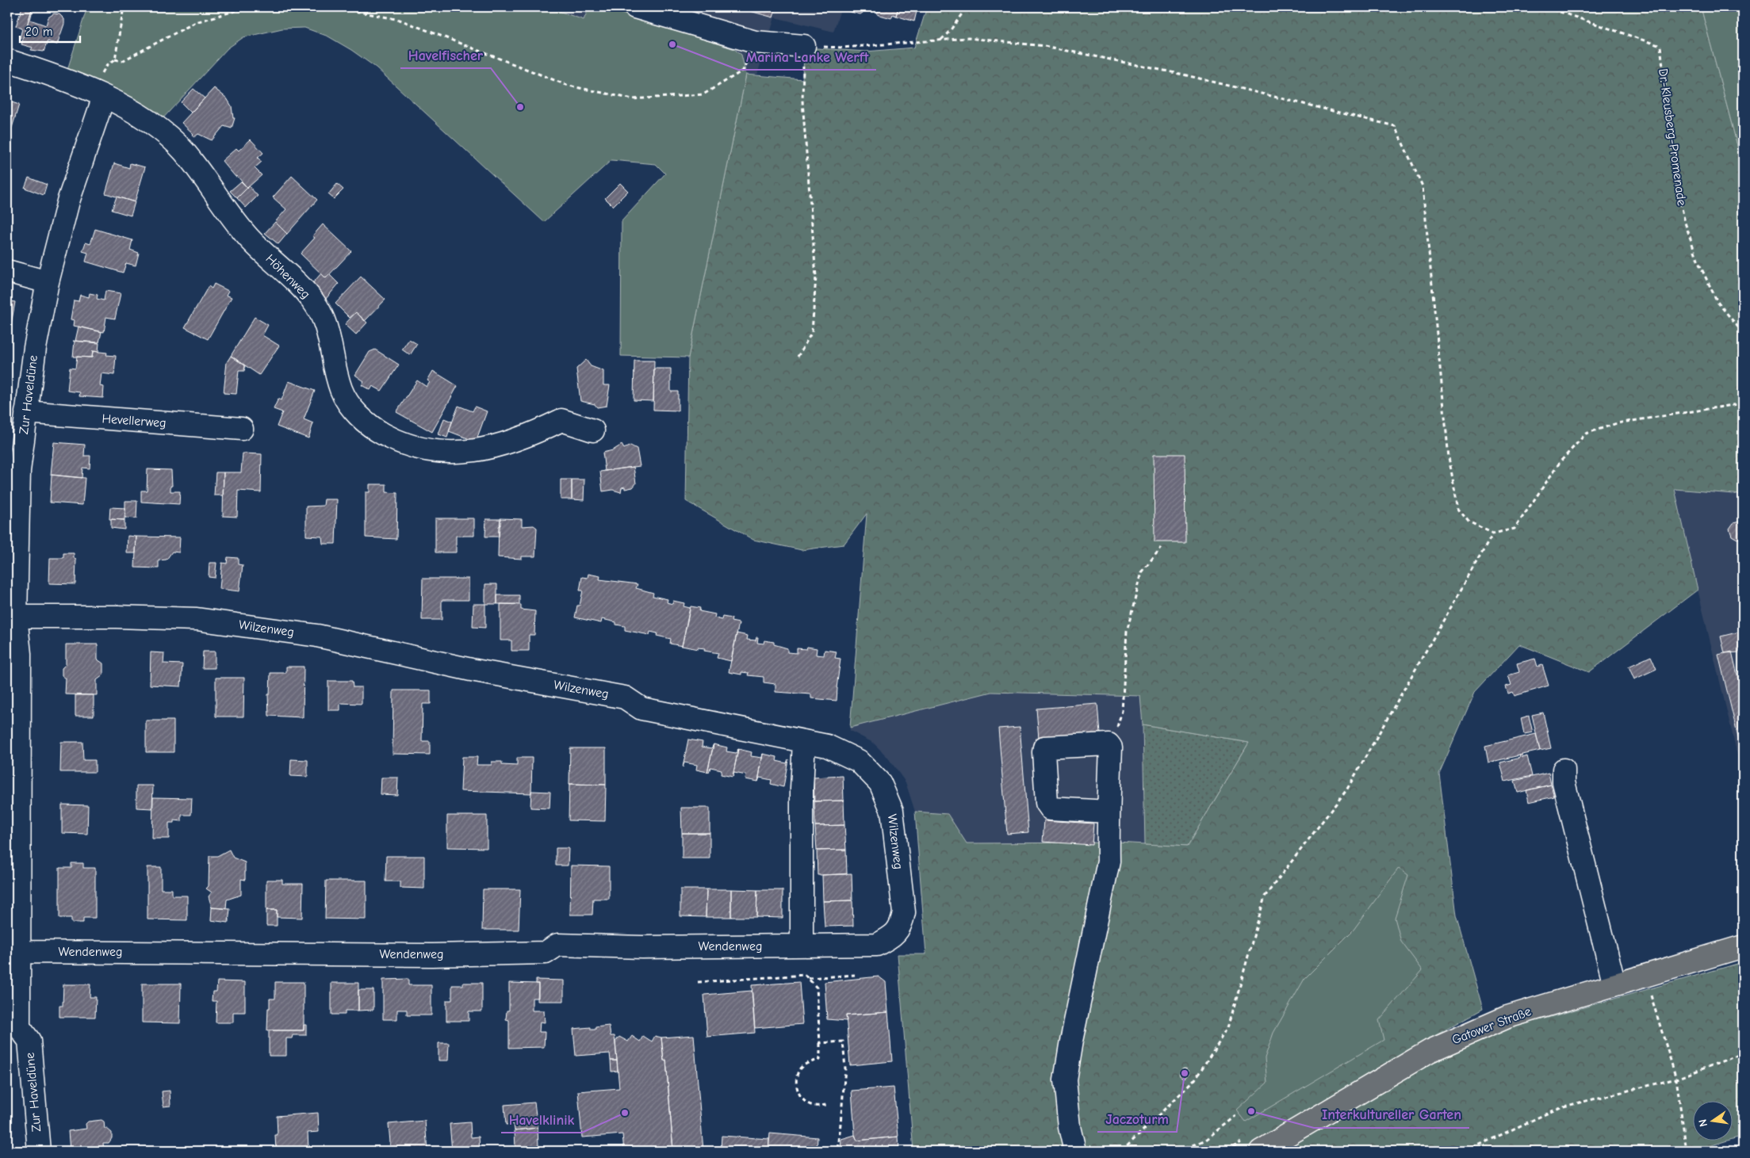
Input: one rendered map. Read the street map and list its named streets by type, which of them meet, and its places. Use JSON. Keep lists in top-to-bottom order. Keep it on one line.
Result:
{"streets":{"main road":["Gatower Straße"],"street":["Höhenweg","Zur Haveldüne","Hevellerweg","Wilzenweg","Wendenweg"],"path":["Dr.-Kleusberg-Promenade"]},"crossings":[["Höhenweg","Zur Haveldüne"],["Zur Haveldüne","Hevellerweg"],["Zur Haveldüne","Wilzenweg"],["Zur Haveldüne","Wendenweg"],["Wilzenweg","Wendenweg"]],"places":["Marina Lanke Werft","Havelfischer","Jaczoturm","Interkultureller Garten","Havelklinik"],"scale_bar":"20 m","north":"left"}
